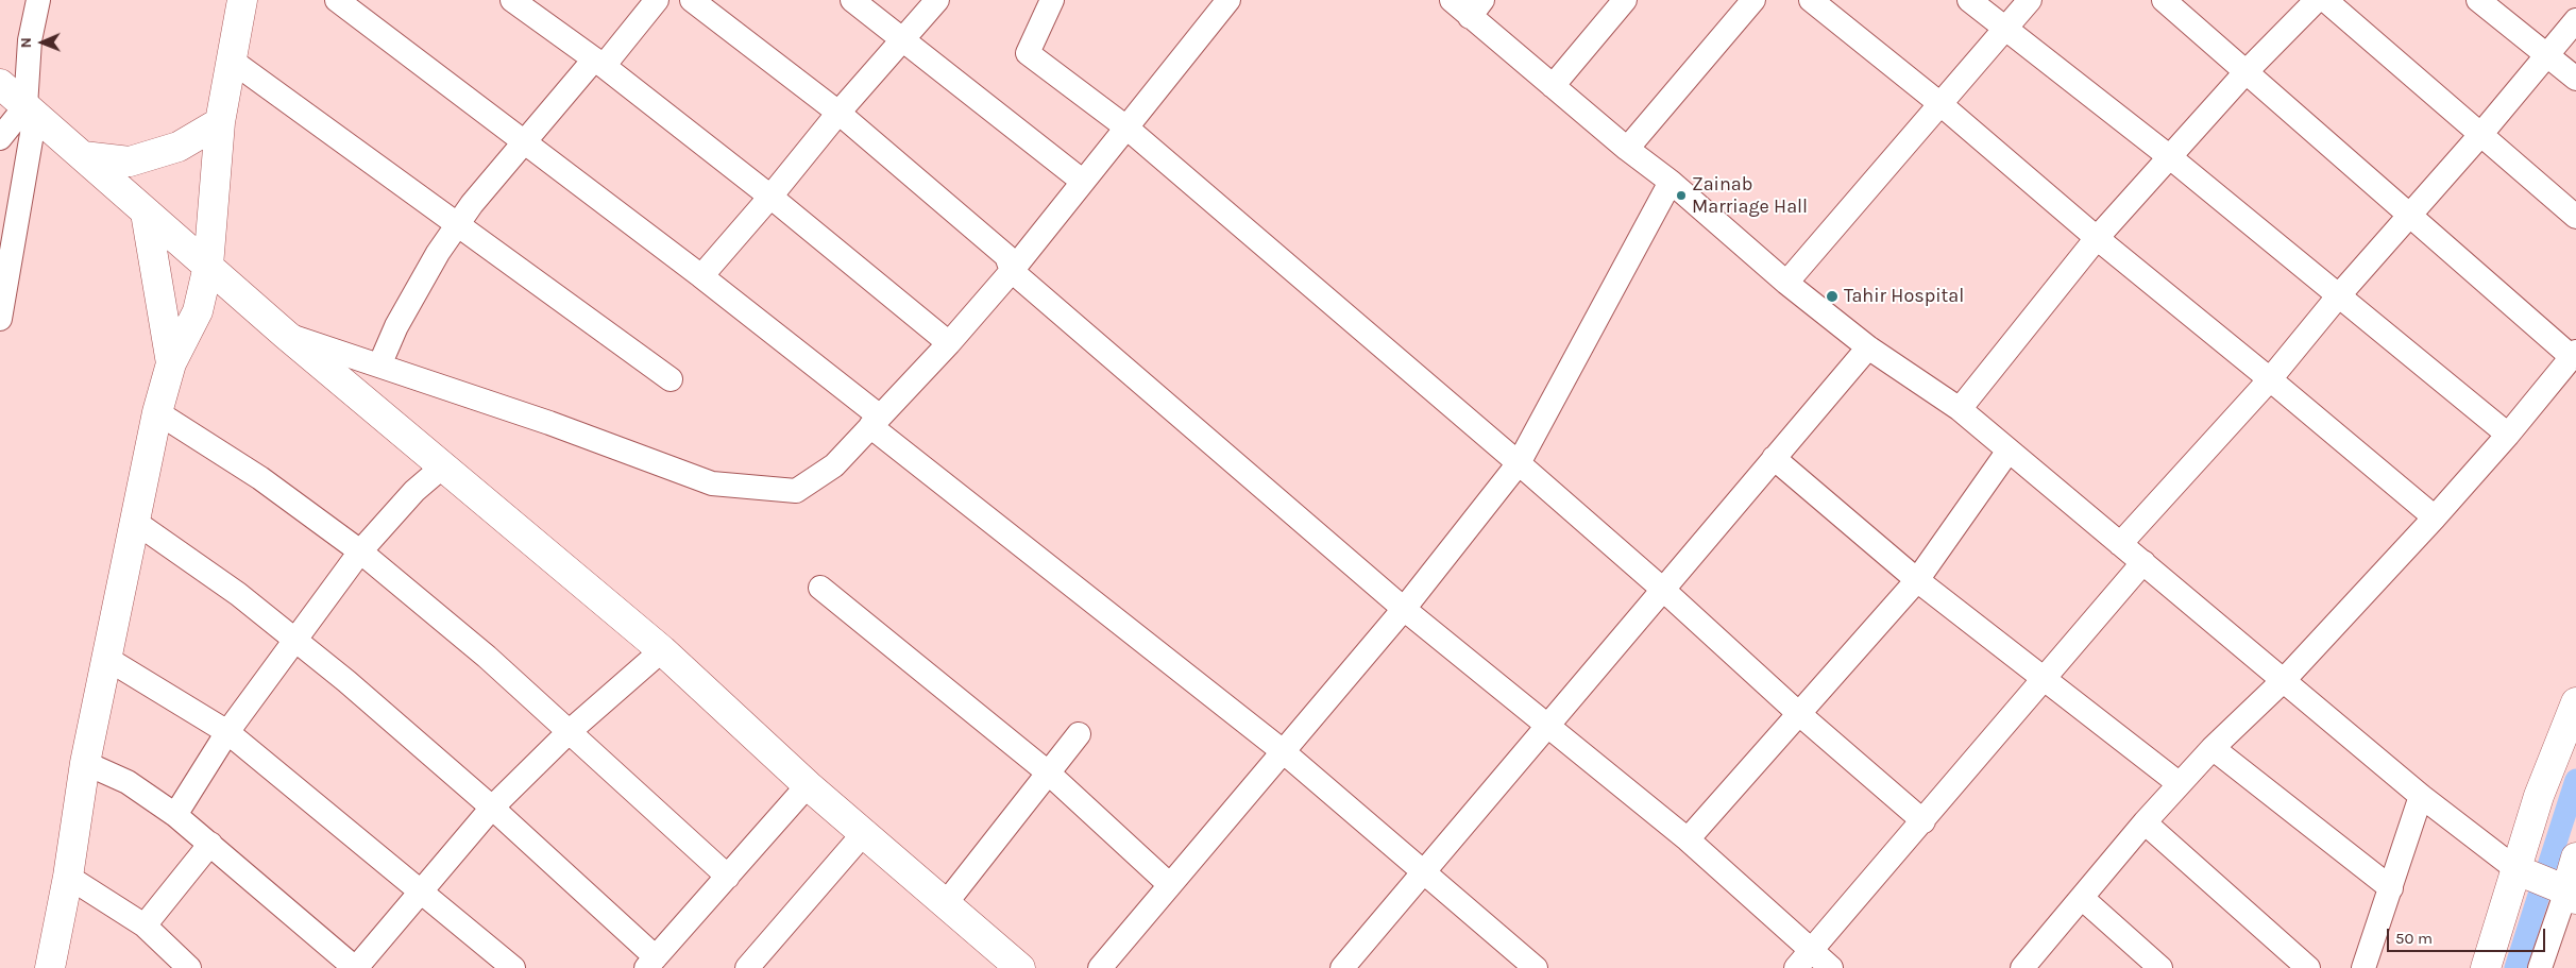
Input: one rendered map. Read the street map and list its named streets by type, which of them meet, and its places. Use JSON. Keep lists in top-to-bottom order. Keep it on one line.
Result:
{"places":["Zainab Marriage Hall","Tahir Hospital"],"scale_bar":"50 m","north":"left"}
